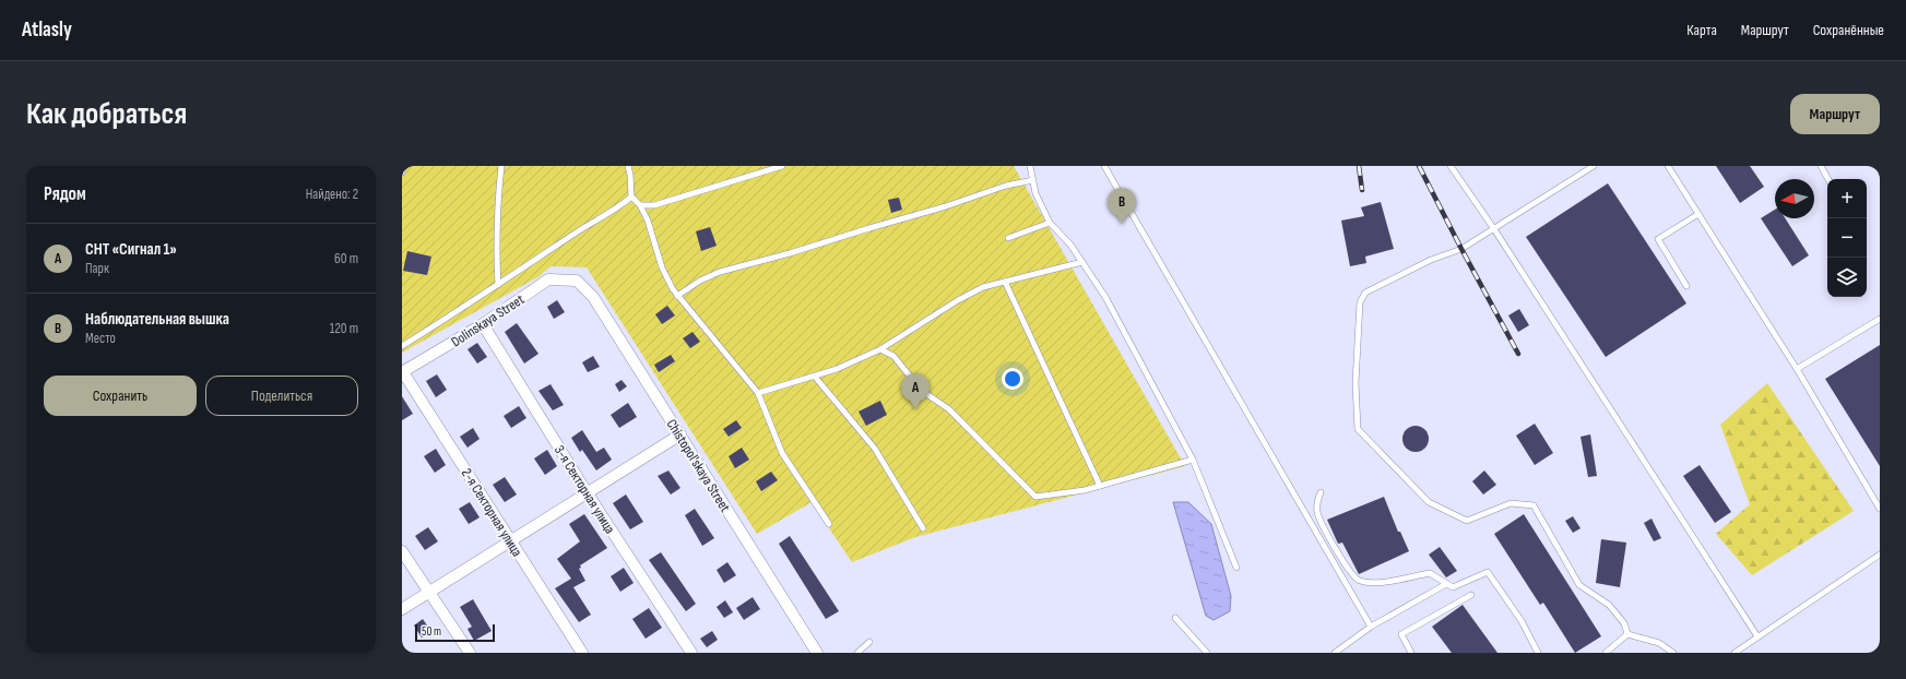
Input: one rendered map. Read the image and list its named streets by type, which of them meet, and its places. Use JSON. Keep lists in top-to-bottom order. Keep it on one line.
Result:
{"streets":{"street":["Dolinskaya Street","Chistopol'skaya Street","3-я Секторная улица","2-я Секторная улица"]},"crossings":[["Dolinskaya Street","Chistopol'skaya Street"],["Dolinskaya Street","3-я Секторная улица"],["Dolinskaya Street","2-я Секторная улица"]],"scale_bar":"50 m","north":"left","page":{"header":"Atlasly","nav":["Карта","Маршрут","Сохранённые"],"buttons":["Маршрут",["Сохранить","Поделиться"]],"title":"Как добраться","heading":["Рядом","Найдено: 2"],"map_buttons":["+","−"],"pins":["B","A"],"list":[{"mark":"A","name":"СНТ «Сигнал 1»","note":"Парк","value":"60 m"},{"mark":"B","name":"Наблюдательная вышка","note":"Место","value":"120 m"}],"scale":"50 m"}}
